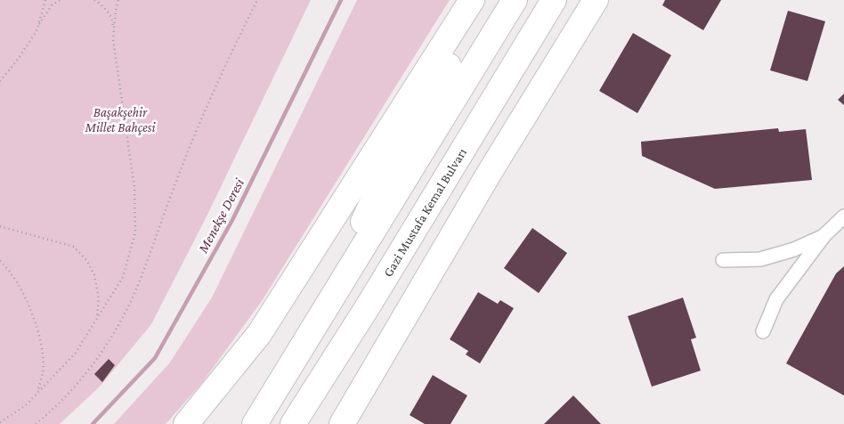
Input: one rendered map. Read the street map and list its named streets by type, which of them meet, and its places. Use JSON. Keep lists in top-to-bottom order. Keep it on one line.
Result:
{"streets":{"highway":["Gazi Mustafa Kemal Bulvarı"]},"water":["Menekşe Deresi"],"parks":["Başakşehir Millet Bahçesi"]}
